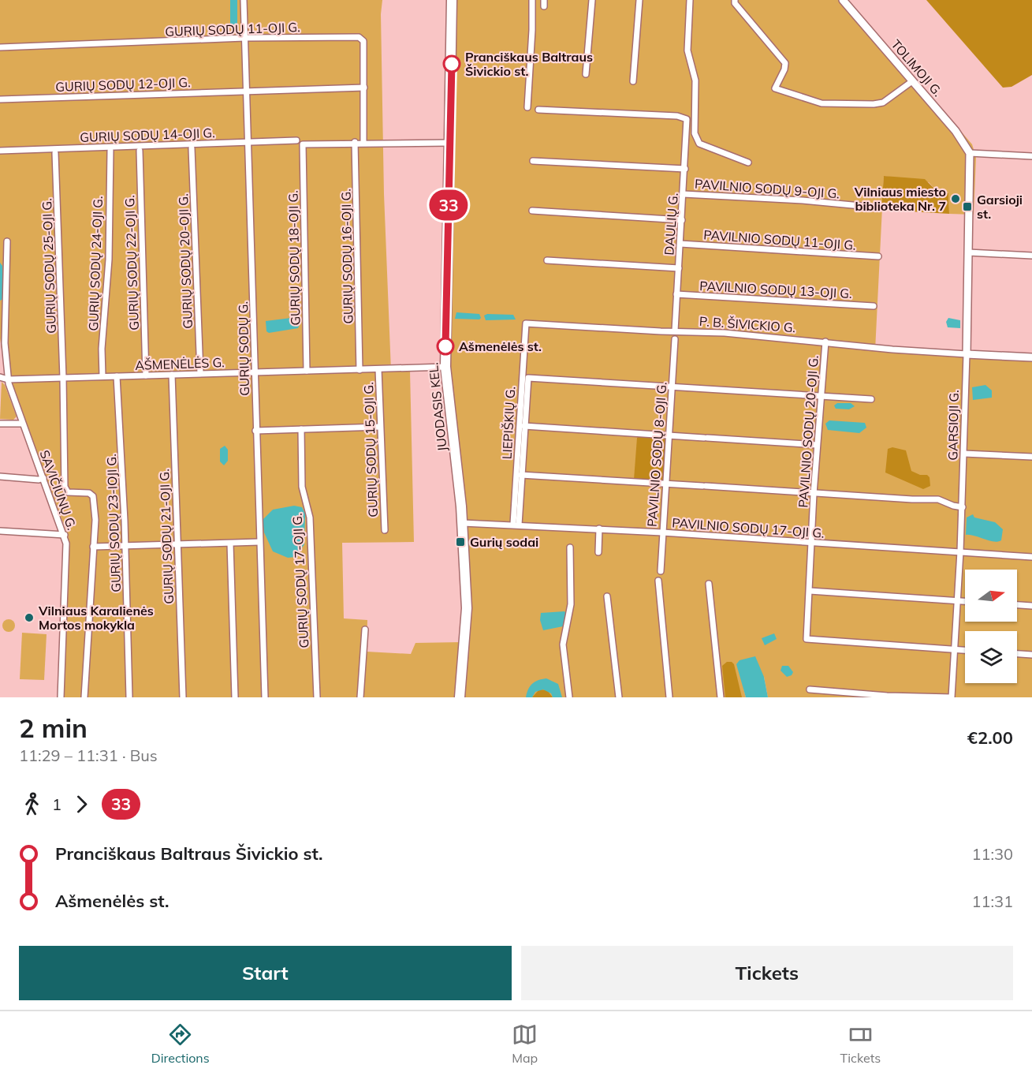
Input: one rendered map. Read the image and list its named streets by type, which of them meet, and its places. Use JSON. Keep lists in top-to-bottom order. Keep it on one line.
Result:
{"streets":{"main road":["JUODASIS KEL."],"street":["GURIŲ SODŲ 11-OJI G.","TOLIMOJI G.","GURIŲ SODŲ 12-OJI G.","GURIŲ SODŲ 14-OJI G.","PAVILNIO SODŲ 9-OJI G.","DAULIŲ G.","PAVILNIO SODŲ 11-OJI G.","GURIŲ SODŲ 16-OJI G.","GURIŲ SODŲ 18-OJI G.","GURIŲ SODŲ 20-OJI G.","GURIŲ SODŲ 22-OJI G.","GURIŲ SODŲ 24-OJI G.","GURIŲ SODŲ 25-OJI G.","PAVILNIO SODŲ 13-OJI G.","P. B. ŠIVICKIO G.","GURIŲ SODŲ G.","AŠMENĖLĖS G.","LIEPIŠKIŲ G.","GARSIOJI G.","PAVILNIO SODŲ 20-OJI G.","GURIŲ SODŲ 15-OJI G.","PAVILNIO SODŲ 8-OJI G.","SAVIČIŪNŲ G.","GURIŲ SODŲ 23-IOJI G.","PAVILNIO SODŲ 17-OJI G.","GURIŲ SODŲ 21-OJI G.","GURIŲ SODŲ 17-OJI G."]},"crossings":[["GURIŲ SODŲ 11-OJI G.","GURIŲ SODŲ 12-OJI G."],["GURIŲ SODŲ 11-OJI G.","GURIŲ SODŲ G."],["TOLIMOJI G.","GARSIOJI G."],["GURIŲ SODŲ 12-OJI G.","GURIŲ SODŲ G."],["GURIŲ SODŲ 14-OJI G.","GURIŲ SODŲ G."],["PAVILNIO SODŲ 9-OJI G.","DAULIŲ G."],["DAULIŲ G.","PAVILNIO SODŲ 11-OJI G."],["DAULIŲ G.","PAVILNIO SODŲ 13-OJI G."],["DAULIŲ G.","P. B. ŠIVICKIO G."],["GURIŲ SODŲ 16-OJI G.","GURIŲ SODŲ 18-OJI G."],["GURIŲ SODŲ 16-OJI G.","AŠMENĖLĖS G."],["GURIŲ SODŲ 18-OJI G.","AŠMENĖLĖS G."],["GURIŲ SODŲ 20-OJI G.","AŠMENĖLĖS G."],["GURIŲ SODŲ 22-OJI G.","AŠMENĖLĖS G."],["GURIŲ SODŲ 24-OJI G.","AŠMENĖLĖS G."],["GURIŲ SODŲ 25-OJI G.","AŠMENĖLĖS G."],["P. B. ŠIVICKIO G.","LIEPIŠKIŲ G."],["P. B. ŠIVICKIO G.","GARSIOJI G."],["P. B. ŠIVICKIO G.","PAVILNIO SODŲ 20-OJI G."],["GURIŲ SODŲ G.","AŠMENĖLĖS G."],["AŠMENĖLĖS G.","JUODASIS KEL."],["AŠMENĖLĖS G.","GURIŲ SODŲ 15-OJI G."],["AŠMENĖLĖS G.","SAVIČIŪNŲ G."],["AŠMENĖLĖS G.","GURIŲ SODŲ 23-IOJI G."],["AŠMENĖLĖS G.","GURIŲ SODŲ 21-OJI G."],["JUODASIS KEL.","PAVILNIO SODŲ 17-OJI G."],["LIEPIŠKIŲ G.","PAVILNIO SODŲ 17-OJI G."],["GARSIOJI G.","PAVILNIO SODŲ 20-OJI G."],["GARSIOJI G.","PAVILNIO SODŲ 17-OJI G."],["PAVILNIO SODŲ 20-OJI G.","PAVILNIO SODŲ 17-OJI G."],["PAVILNIO SODŲ 8-OJI G.","PAVILNIO SODŲ 17-OJI G."]],"places":{"other":["Pranciškaus Baltraus Šivickio st.","Vilniaus miesto biblioteka Nr. 7","Ašmenėlės st.","Vilniaus Karalienės Mortos mokykla"],"transit":["Garsioji st.","Gurių sodai"]},"lines":["bus line 33"],"north":"right","page":{"on_map":"33","heading":["2 min","11:29 – 11:31 · Bus","€2.00"],"legs":["1","33"],"list":[{"name":"Pranciškaus Baltraus Šivickio st.","value":"11:30"},{"name":"Ašmenėlės st.","value":"11:31"}],"buttons":["Start","Tickets"],"tabs":["Directions","Map","Tickets"]}}
